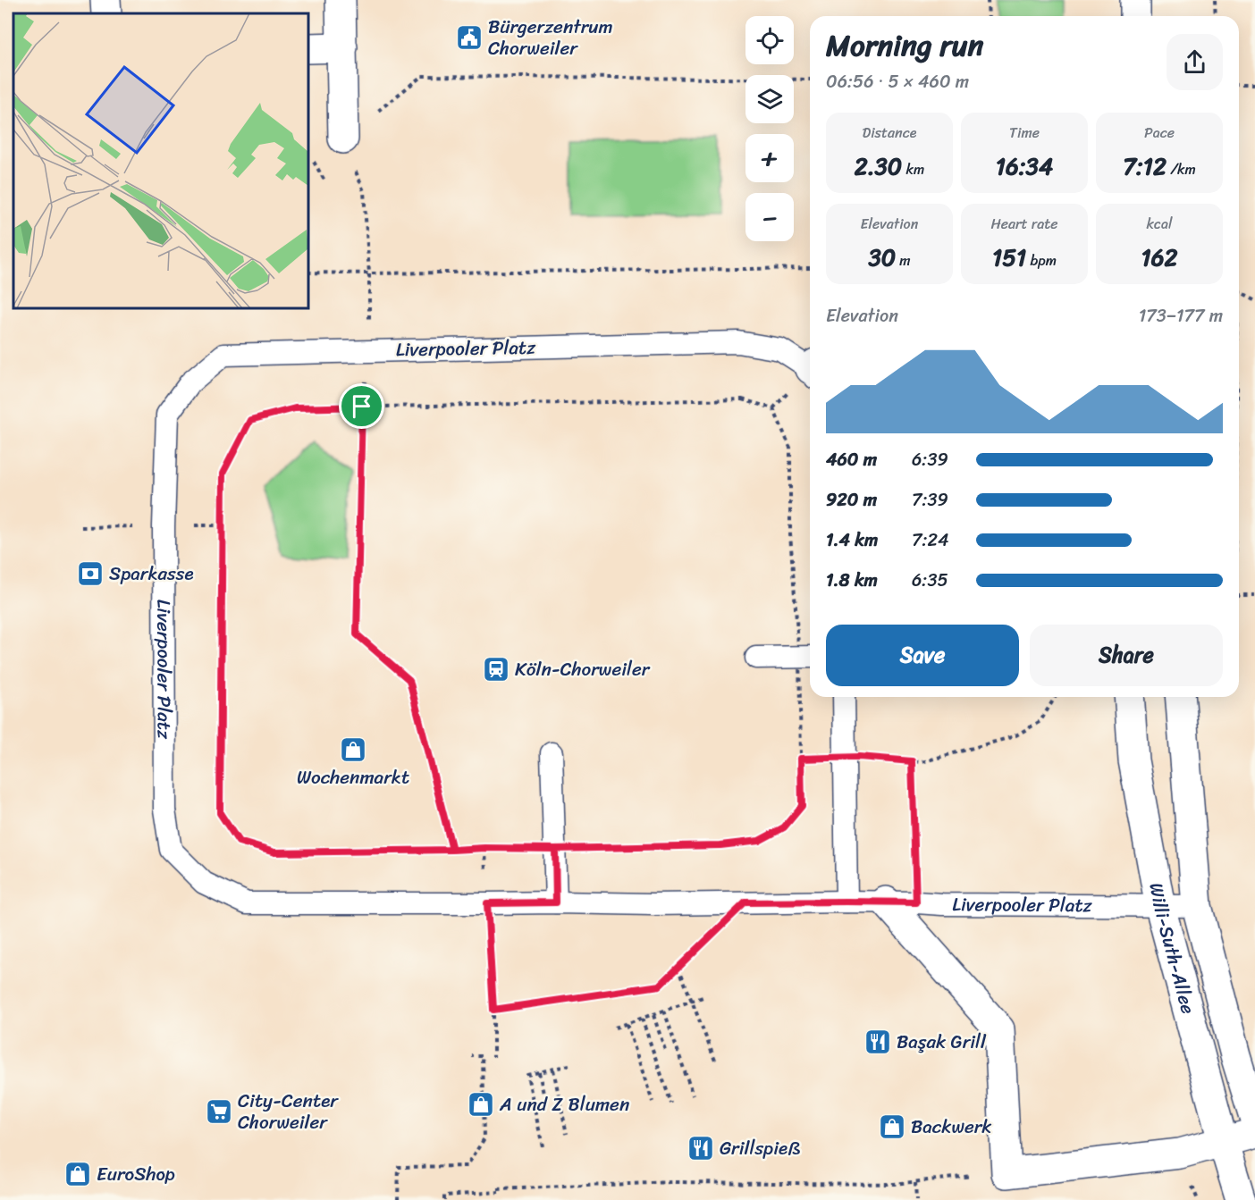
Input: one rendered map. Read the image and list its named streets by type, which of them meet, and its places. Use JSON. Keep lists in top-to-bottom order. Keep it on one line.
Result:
{"streets":{"street":["Willi-Suth-Allee"],"lane":["Liverpooler Platz"]},"crossings":[["Liverpooler Platz","Willi-Suth-Allee"]],"places":{"public building":["Bürgerzentrum Chorweiler"],"bank":["Sparkasse"],"station":["Köln-Chorweiler"],"shop":["Wochenmarkt","A und Z Blumen","Backwerk","EuroShop"],"restaurant":["Başak Grill","Grillspieß"],"supermarket":["City-Center Chorweiler"]},"page":{"map_buttons":["+","−"],"heading":["Morning run","06:56 · 5 × 460 m"],"stats":[["Distance","2.30 km"],["Time","16:34"],["Pace","7:12 /km"],["Elevation","30 m"],["Heart rate","151 bpm"],["kcal","162"]],"chart":["Elevation","173–177 m"],"list":[{"name":"460 m","note":"6:39"},{"name":"920 m","note":"7:39"},{"name":"1.4 km","note":"7:24"},{"name":"1.8 km","note":"6:35"}],"buttons":["Save","Share"]}}
